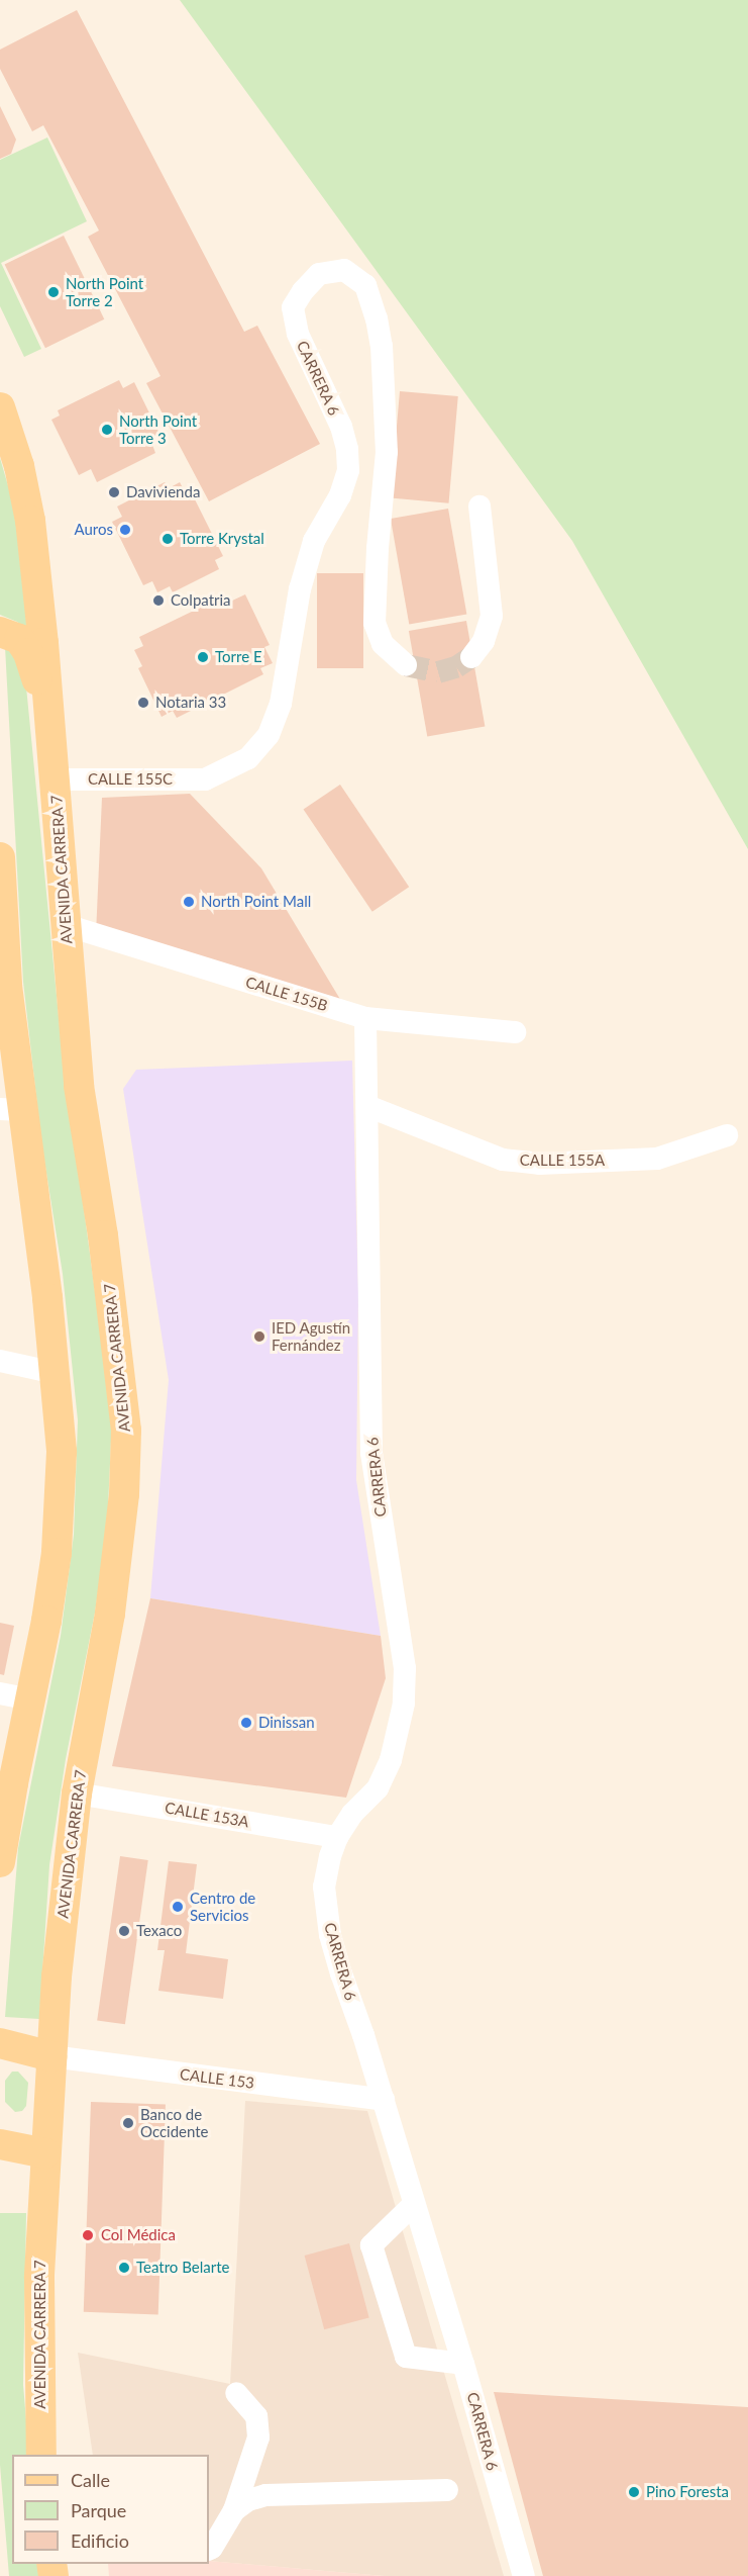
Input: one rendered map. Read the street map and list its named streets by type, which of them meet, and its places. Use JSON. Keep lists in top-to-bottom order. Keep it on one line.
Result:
{"streets":{"main road":["AVENIDA CARRERA 7"],"street":["CARRERA 6","CALLE 155C","CALLE 155B","CALLE 155A","CALLE 153A","CALLE 153"]},"crossings":[["CARRERA 6","CALLE 155C"],["CARRERA 6","CALLE 155B"],["CARRERA 6","CALLE 155A"],["CARRERA 6","CALLE 153A"],["CARRERA 6","CALLE 153"],["CALLE 155C","AVENIDA CARRERA 7"],["AVENIDA CARRERA 7","CALLE 155B"],["AVENIDA CARRERA 7","CALLE 153A"],["AVENIDA CARRERA 7","CALLE 153"]],"places":["North Point Torre 2","North Point Torre 3","Davivienda","Auros","Torre Krystal","Colpatria","Torre E","Notaria 33","North Point Mall","IED Agustín Fernández","Dinissan","Centro de Servicios","Texaco","Banco de Occidente","Col Médica","Teatro Belarte","Pino Foresta"],"legend":["Calle","Parque","Edificio"]}
